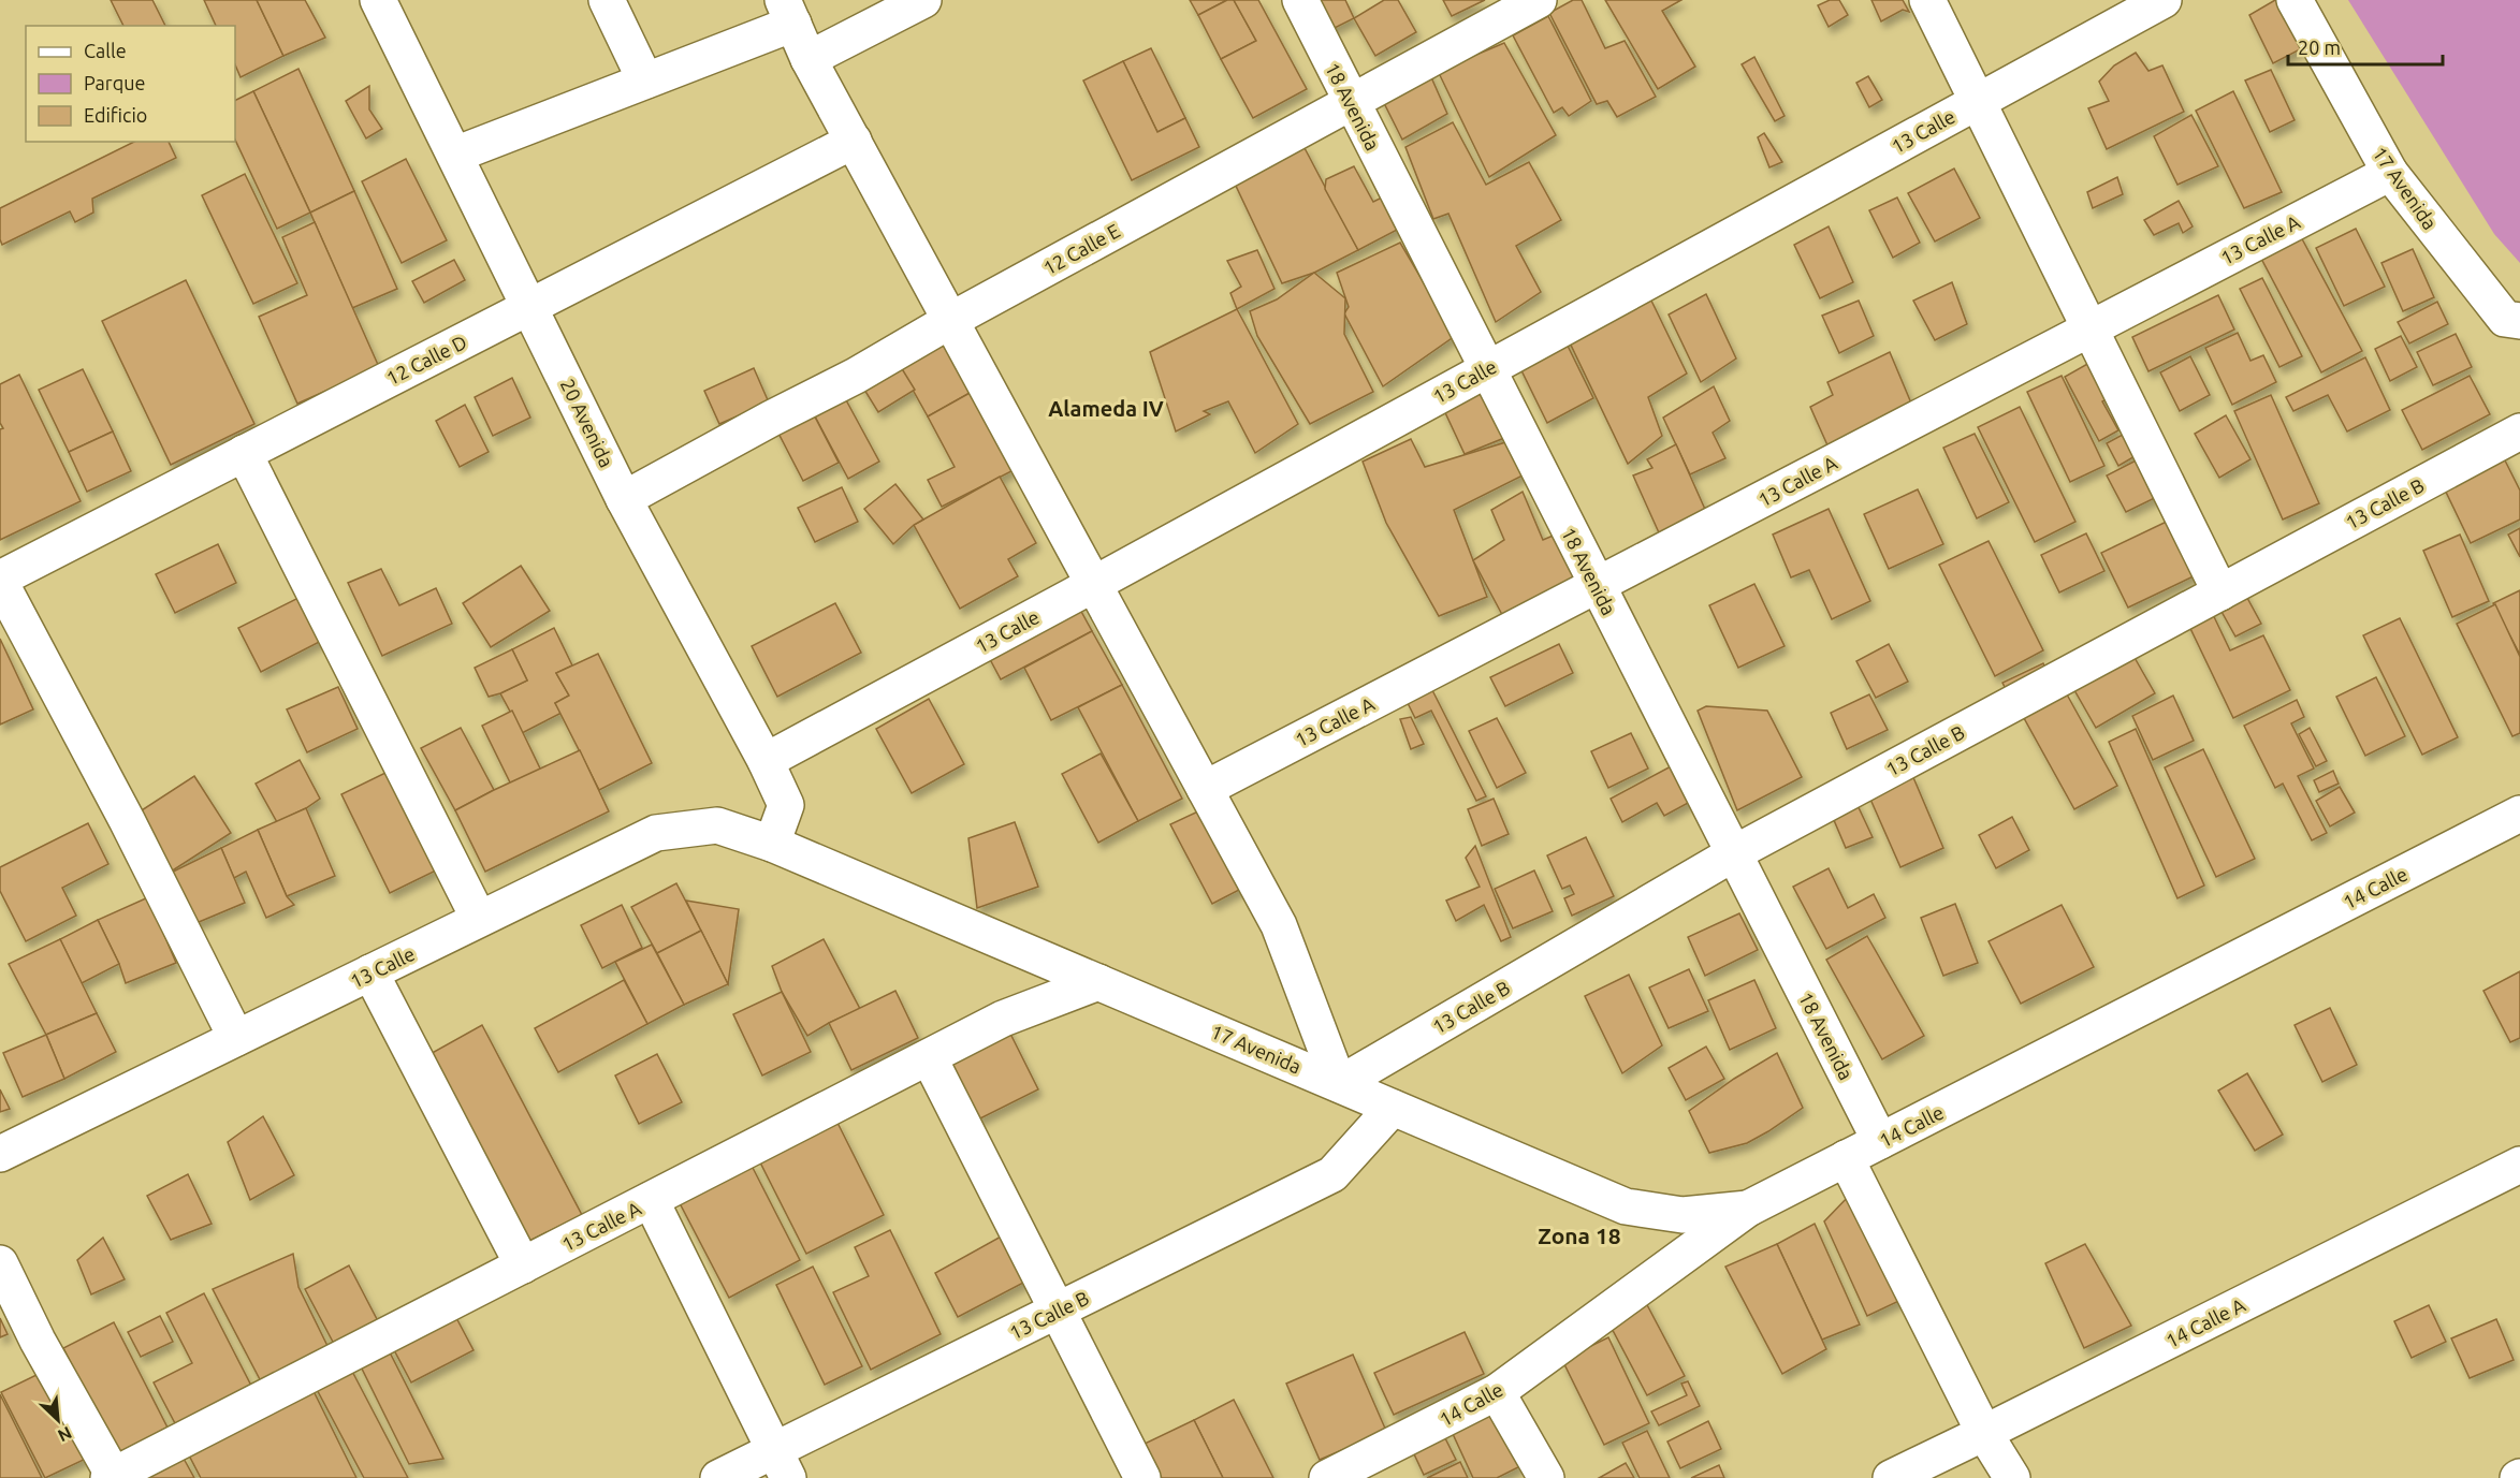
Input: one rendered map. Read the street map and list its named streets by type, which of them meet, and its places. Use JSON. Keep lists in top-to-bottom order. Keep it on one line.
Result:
{"streets":{"street":["18 Avenida","13 Calle","17 Avenida","13 Calle A","12 Calle E","12 Calle D","20 Avenida","13 Calle B","14 Calle","14 Calle A"]},"crossings":[["18 Avenida","13 Calle"],["18 Avenida","13 Calle A"],["18 Avenida","12 Calle E"],["18 Avenida","13 Calle B"],["18 Avenida","14 Calle"],["13 Calle","17 Avenida"],["13 Calle","20 Avenida"],["17 Avenida","13 Calle A"],["17 Avenida","20 Avenida"],["17 Avenida","13 Calle B"],["17 Avenida","14 Calle"],["12 Calle E","20 Avenida"],["12 Calle D","20 Avenida"]],"districts":["Alameda IV","Zona 18"],"legend":["Calle","Parque","Edificio"],"scale_bar":"20 m","north":"bottom right"}
